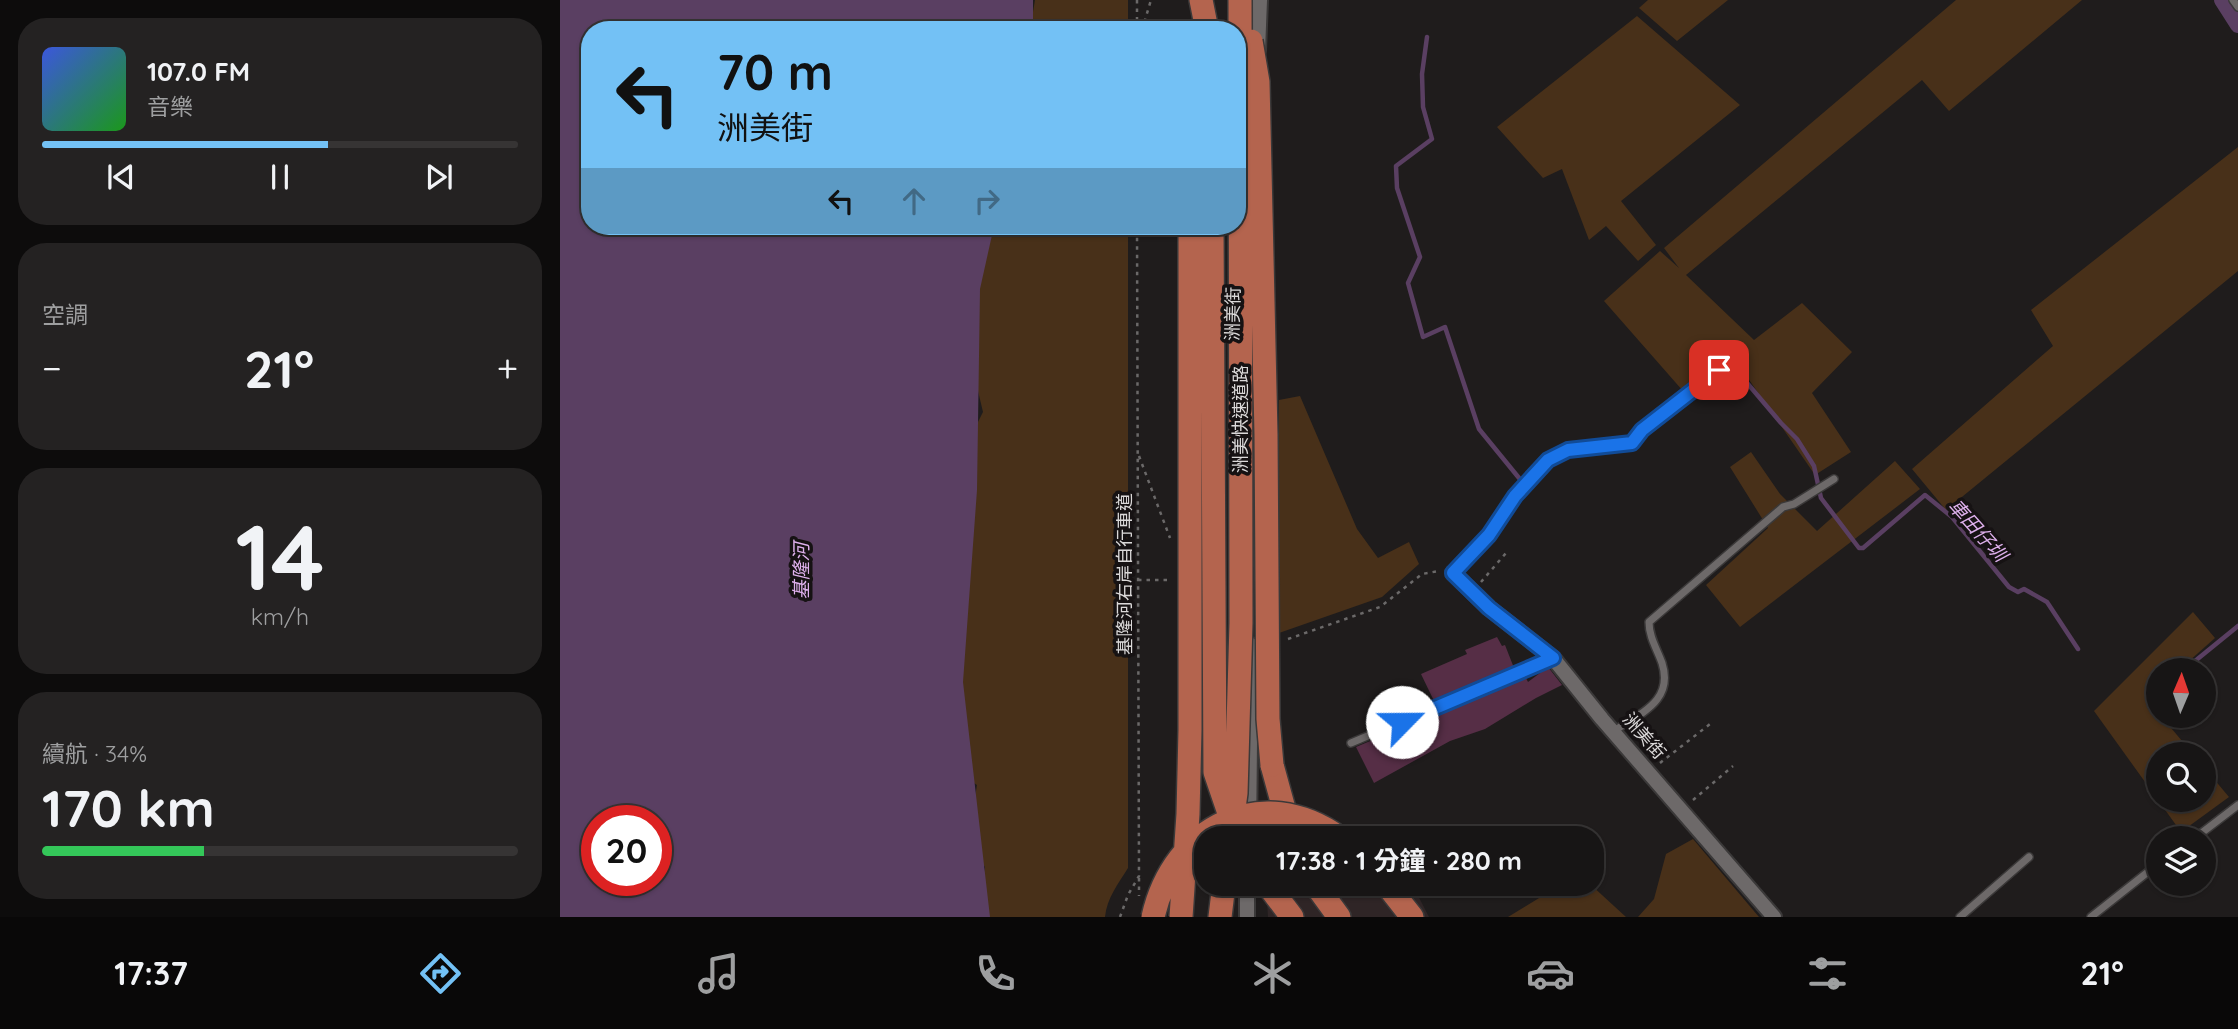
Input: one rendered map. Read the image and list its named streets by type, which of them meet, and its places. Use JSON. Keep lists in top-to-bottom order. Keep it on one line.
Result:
{"streets":{"highway":["洲美快速道路"],"street":["洲美街"],"path":["基隆河右岸自行車道"]},"water":["車田仔圳","基隆河"],"north":"top","page":{"turn":["70 m","洲美街"],"song":["107.0 FM","音樂"],"tile":["空調",["14","km/h"],["續航 · 34%","170 km"]],"heat":["−","21°","+"],"limit":"20","trip":"17:38 · 1 分鐘 · 280 m","tabs":["17:37","21°"]}}
